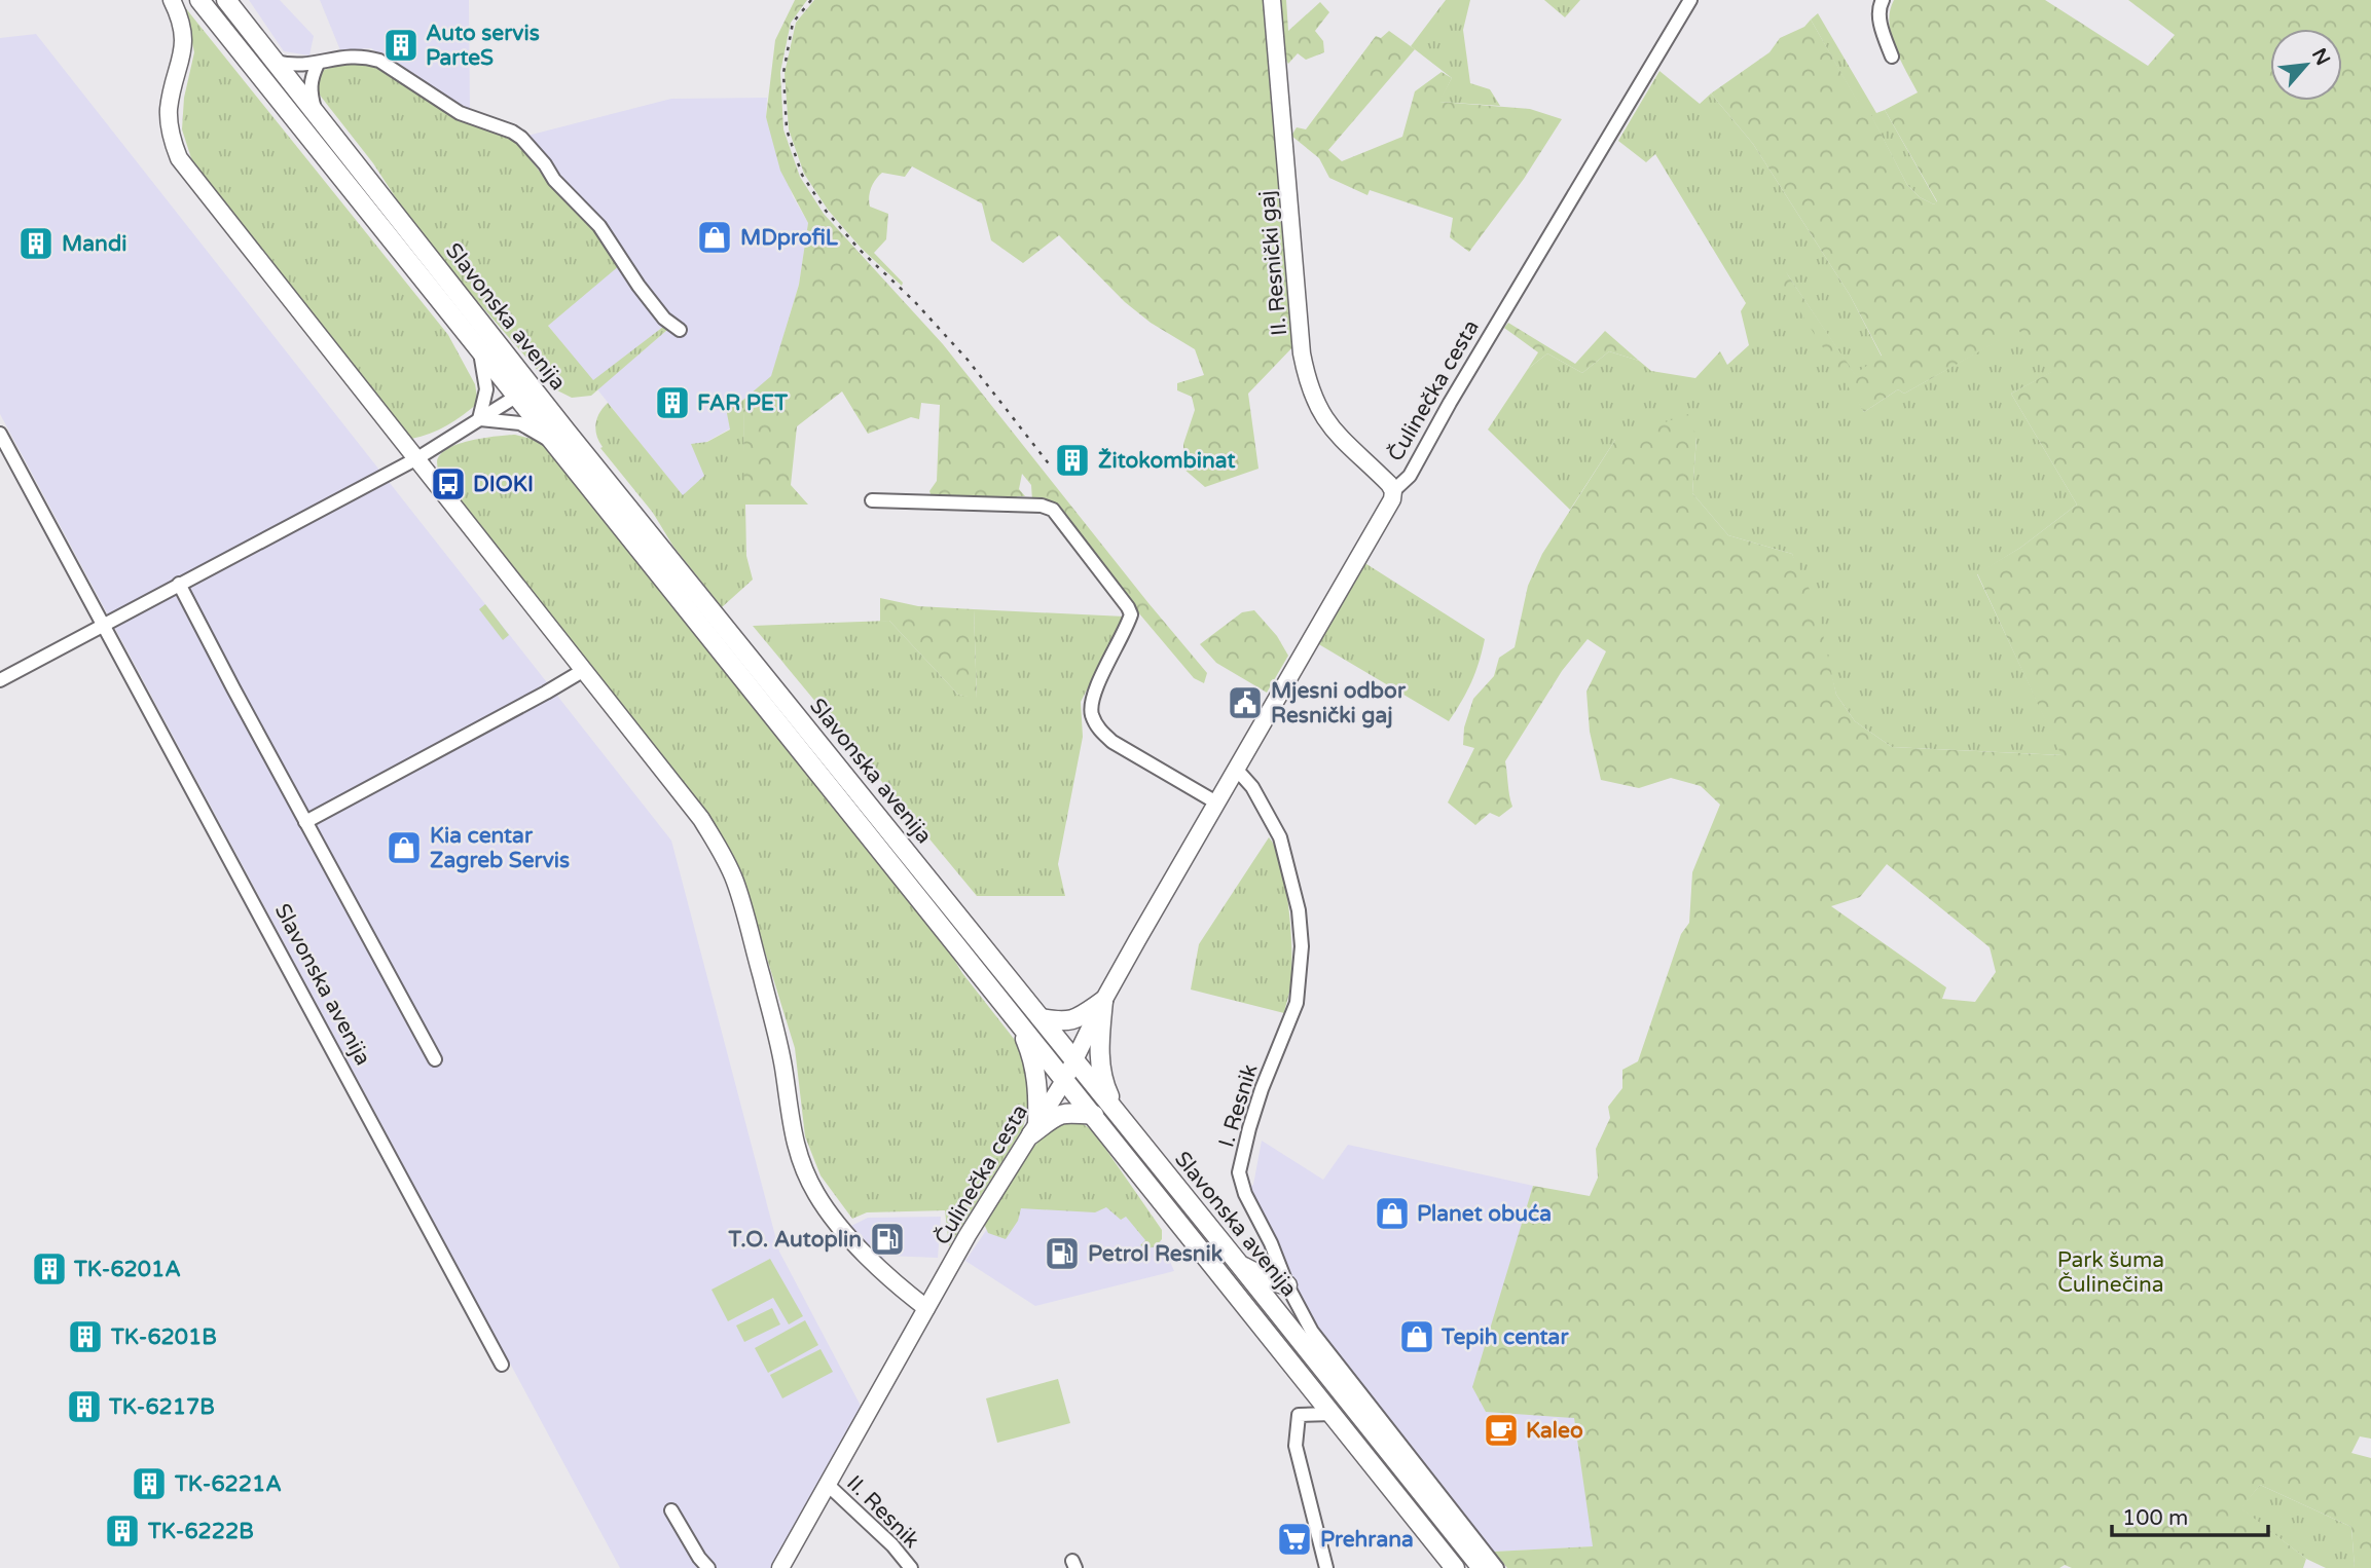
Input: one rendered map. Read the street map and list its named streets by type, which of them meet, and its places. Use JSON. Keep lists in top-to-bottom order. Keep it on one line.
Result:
{"streets":{"main road":["Slavonska avenija"],"street":["II. Resnički gaj","Čulinečka cesta","I. Resnik","II. Resnik"]},"crossings":[["II. Resnički gaj","Čulinečka cesta"],["Slavonska avenija","Čulinečka cesta"],["Čulinečka cesta","I. Resnik"],["Čulinečka cesta","II. Resnik"]],"parks":["Park šuma Čulinečina"],"places":{"building":["Auto servis ParteS","Mandi","FAR PET","Žitokombinat","TK-6201A","TK-6201B","TK-6217B","TK-6221A","TK-6222B"],"shop":["MDprofiL","Kia centar Zagreb Servis","Planet obuća","Tepih centar"],"bus stop":["DIOKI"],"public building":["Mjesni odbor Resnički gaj"],"fuel station":["T.O. Autoplin","Petrol Resnik"],"cafe":["Kaleo"],"supermarket":["Prehrana"]},"scale_bar":"100 m","north":"top right"}
